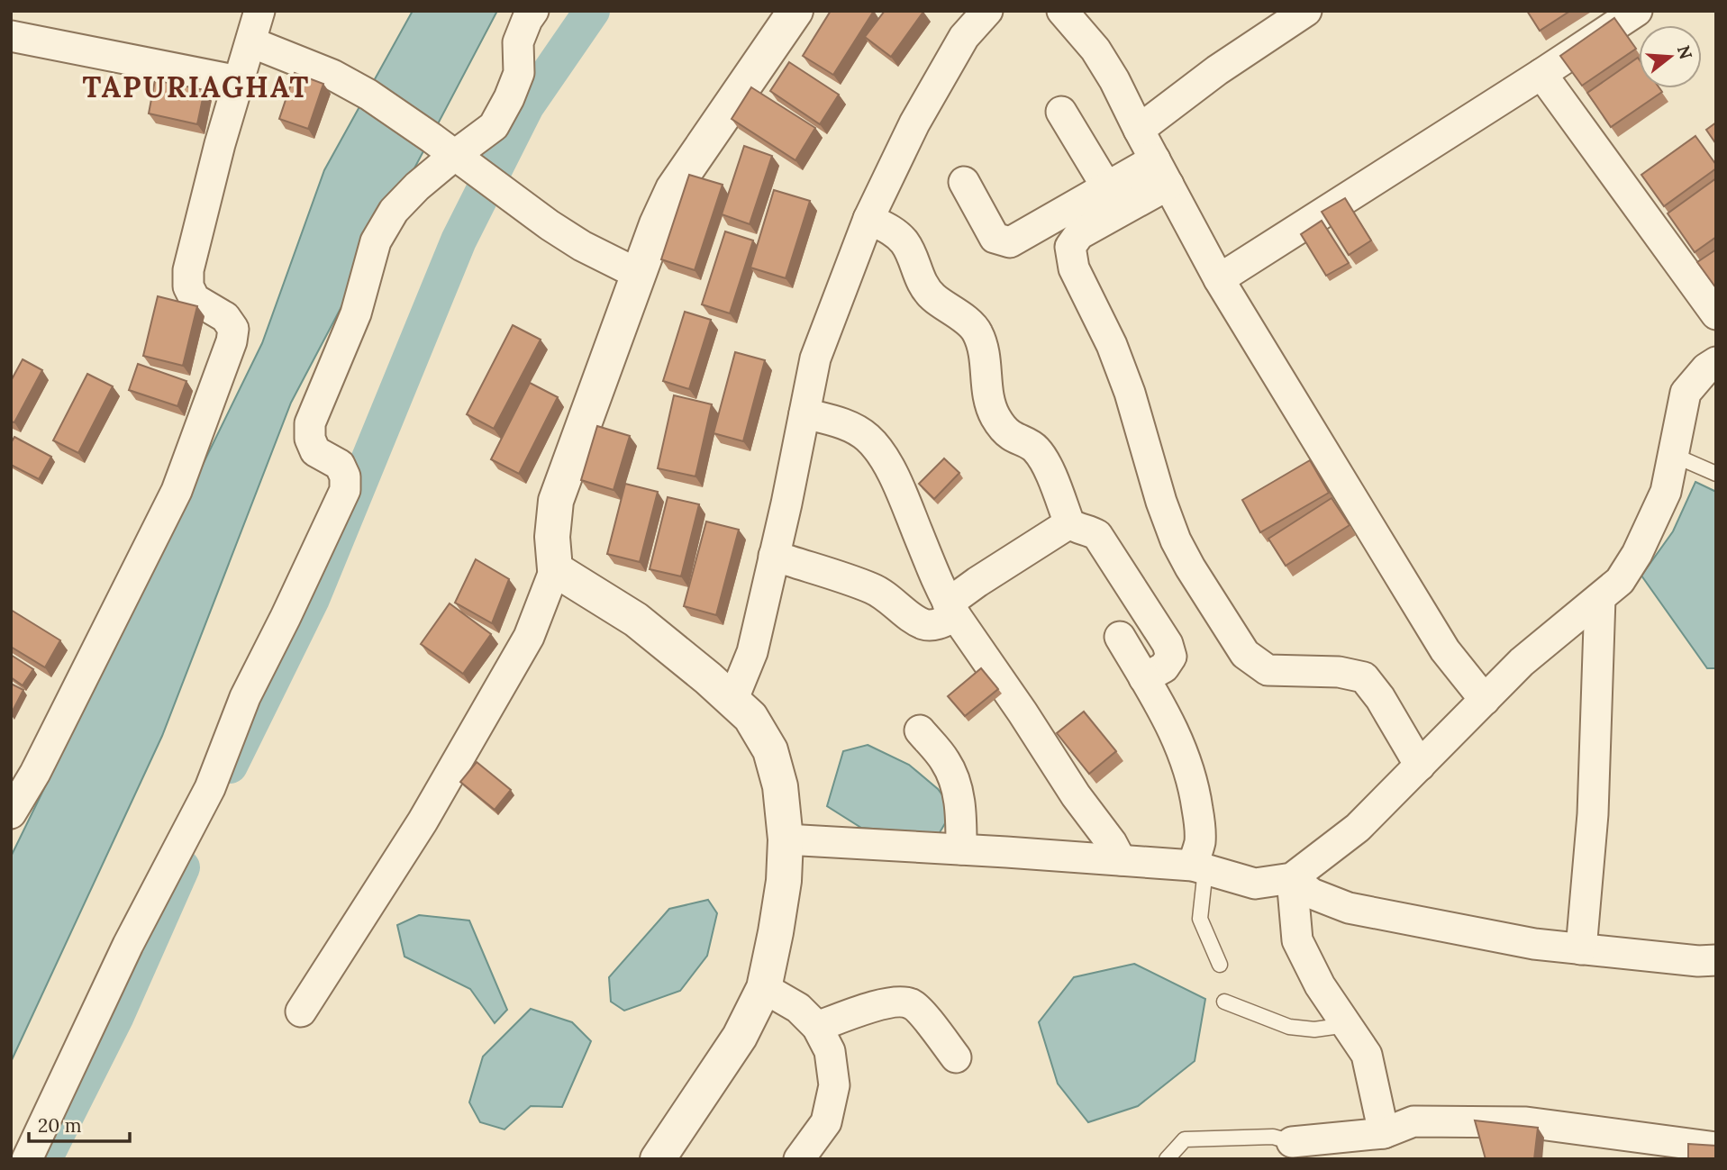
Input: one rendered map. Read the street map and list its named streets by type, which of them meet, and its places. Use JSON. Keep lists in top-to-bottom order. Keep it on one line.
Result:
{"districts":["TAPURIAGHAT"],"scale_bar":"20 m","north":"right"}
